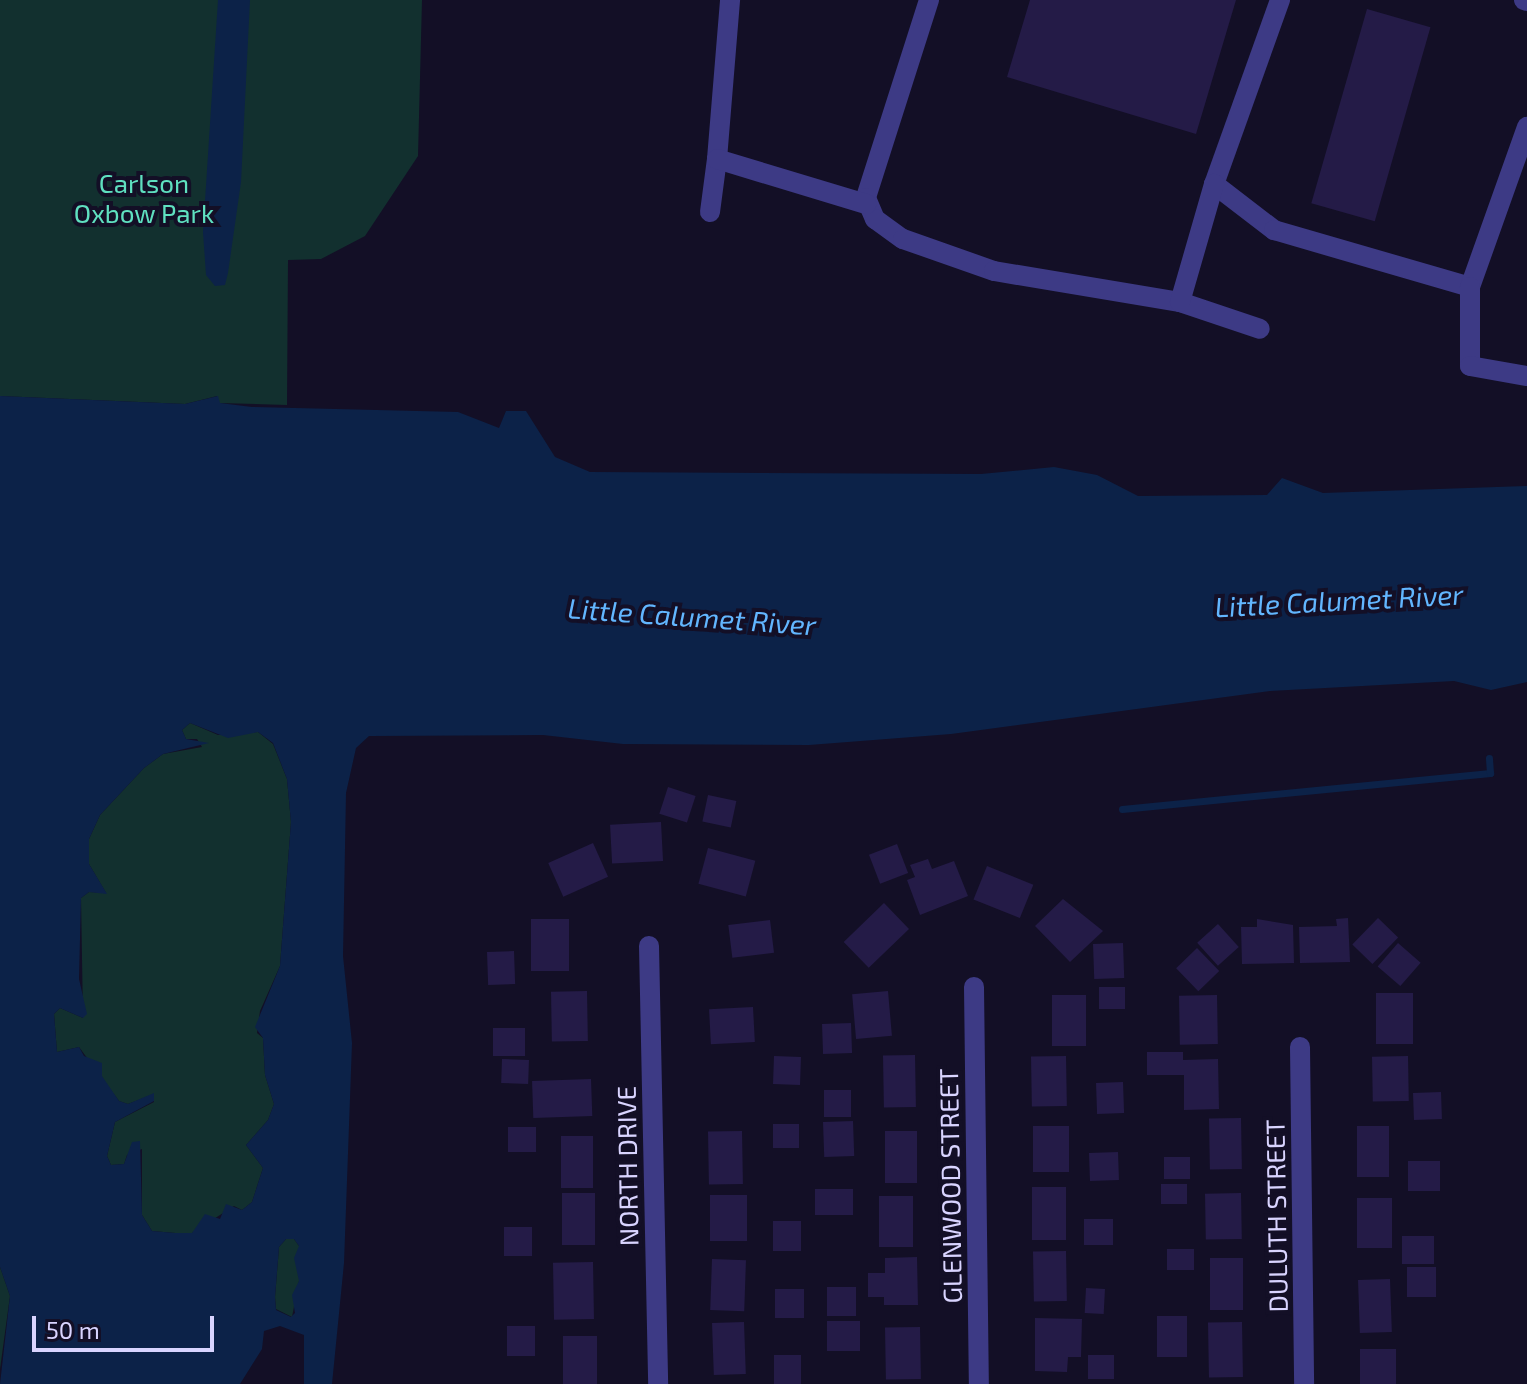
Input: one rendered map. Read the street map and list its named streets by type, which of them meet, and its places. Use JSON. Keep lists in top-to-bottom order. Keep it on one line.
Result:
{"streets":{"street":["NORTH DRIVE","GLENWOOD STREET","DULUTH STREET"]},"water":["Little Calumet River"],"parks":["Carlson Oxbow Park"],"scale_bar":"50 m"}
